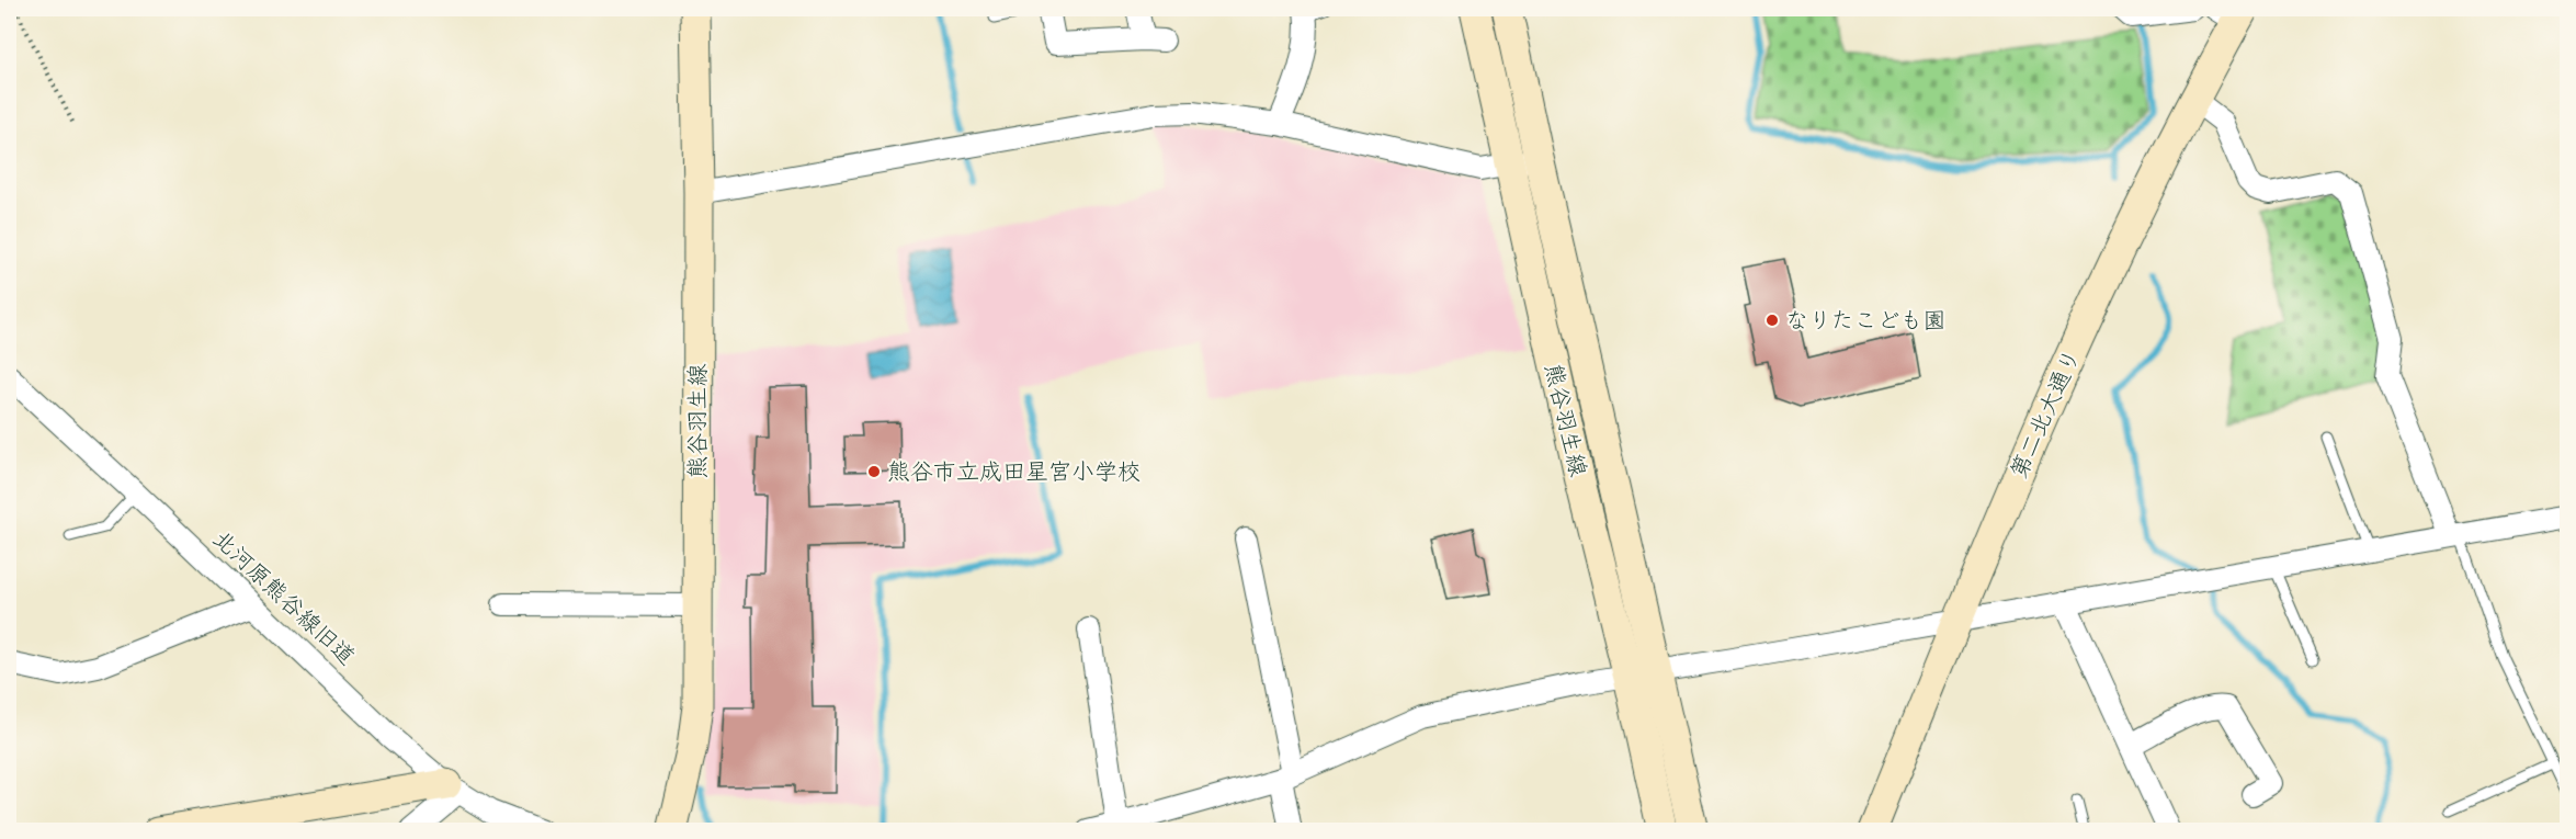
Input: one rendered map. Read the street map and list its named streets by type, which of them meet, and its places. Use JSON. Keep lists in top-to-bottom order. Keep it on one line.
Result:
{"streets":{"main road":["第二北大通り","熊谷羽生線"],"street":["北河原熊谷線旧道"]},"places":["なりたこども園","熊谷市立成田星宮小学校"]}
